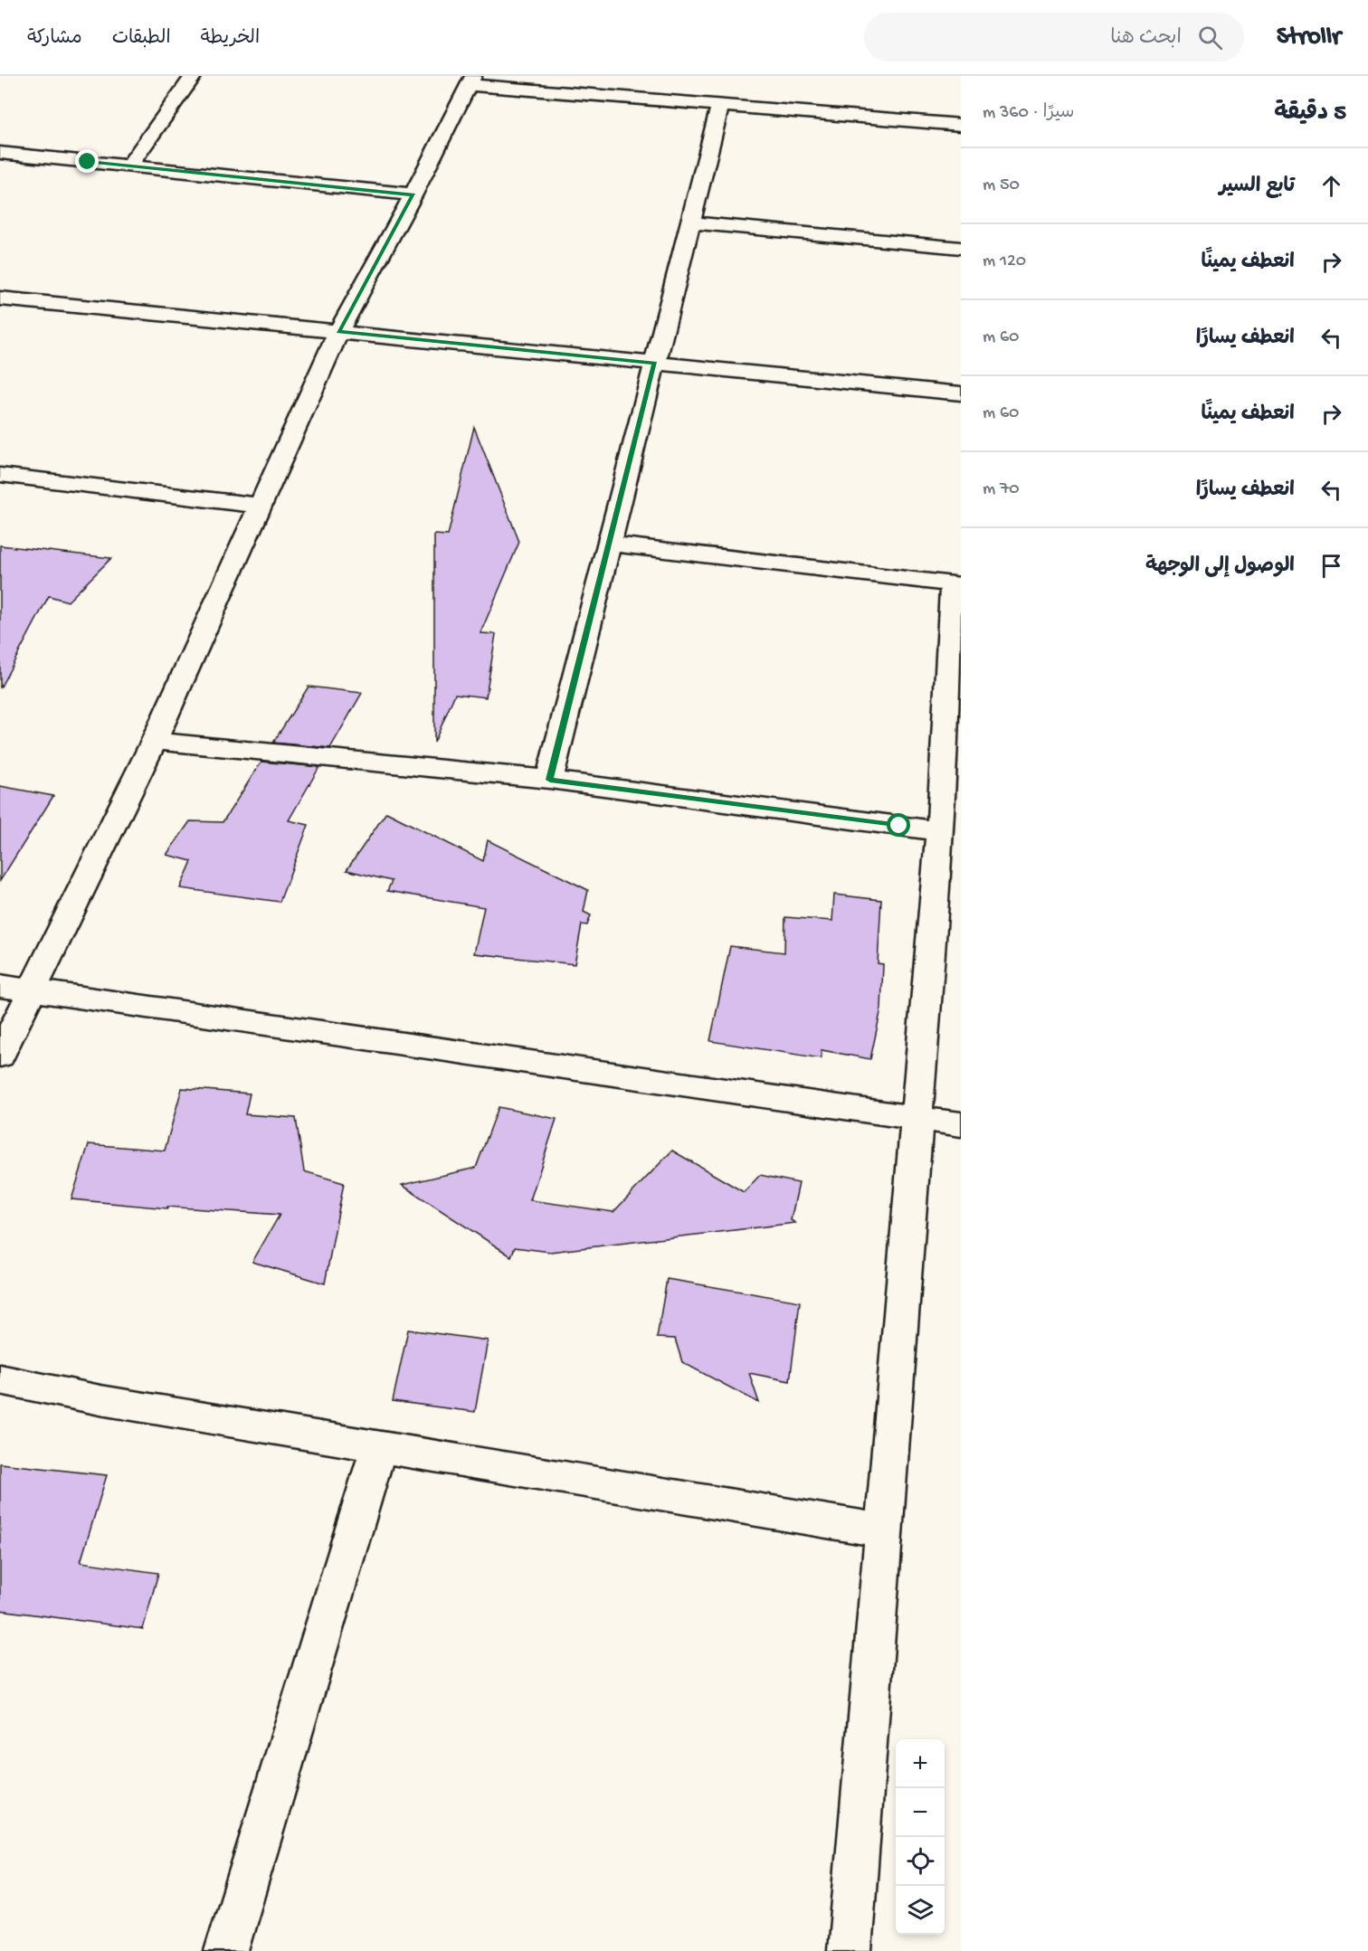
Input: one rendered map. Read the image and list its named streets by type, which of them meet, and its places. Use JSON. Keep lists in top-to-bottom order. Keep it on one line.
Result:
{"page":{"header":"Strollr","search":"ابحث هنا","nav":["الخريطة","الطبقات","مشاركة"],"heading":["5 دقيقة","سيرًا · 360 m"],"list":[["تابع السير","50 m"],["انعطف يمينًا","120 m"],["انعطف يسارًا","60 m"],["انعطف يمينًا","60 m"],["انعطف يسارًا","70 m"],"الوصول إلى الوجهة"],"map_buttons":["+","−"]}}
